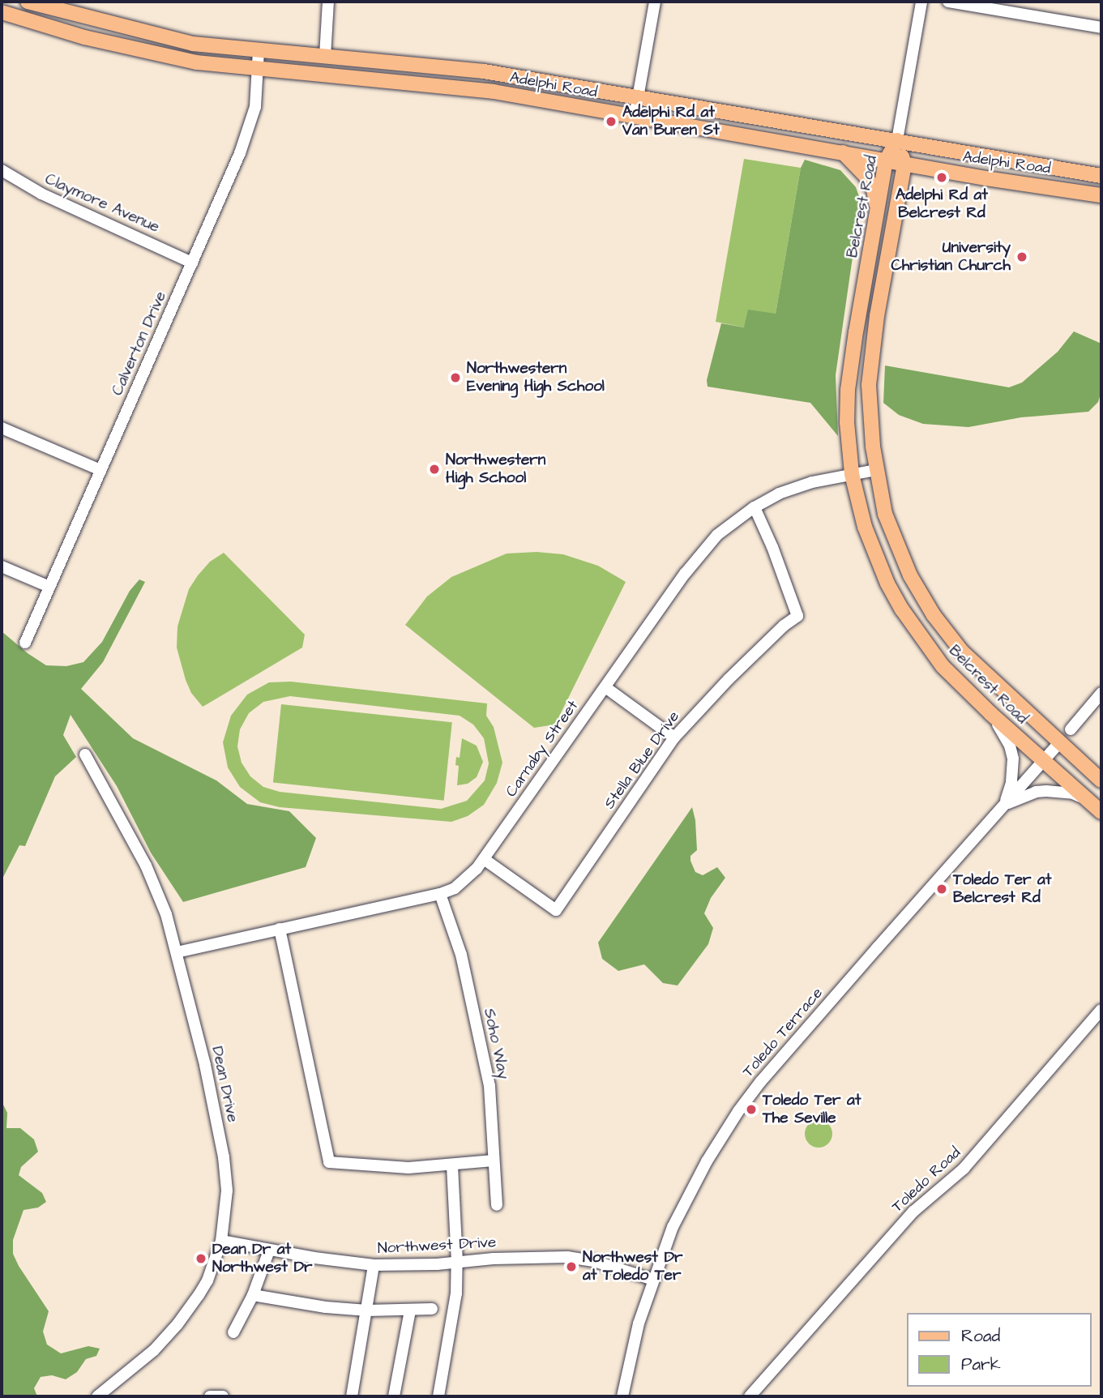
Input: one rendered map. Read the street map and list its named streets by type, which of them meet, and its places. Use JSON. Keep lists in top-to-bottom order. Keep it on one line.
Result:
{"streets":{"main road":["Adelphi Road","Belcrest Road"],"street":["Claymore Avenue","Calverton Drive","Carnaby Street","Stella Blue Drive","Toledo Terrace","Soho Way","Dean Drive","Toledo Road","Northwest Drive"]},"crossings":[["Adelphi Road","Belcrest Road"],["Adelphi Road","Calverton Drive"],["Claymore Avenue","Calverton Drive"],["Belcrest Road","Carnaby Street"],["Belcrest Road","Toledo Terrace"],["Carnaby Street","Stella Blue Drive"],["Carnaby Street","Soho Way"],["Carnaby Street","Dean Drive"],["Toledo Terrace","Northwest Drive"],["Dean Drive","Northwest Drive"]],"places":["Adelphi Rd at Van Buren St","Adelphi Rd at Belcrest Rd","University Christian Church","Northwestern Evening High School","Northwestern High School","Toledo Ter at Belcrest Rd","Toledo Ter at The Seville","Dean Dr at Northwest Dr","Northwest Dr at Toledo Ter"],"legend":["Road","Park"]}
